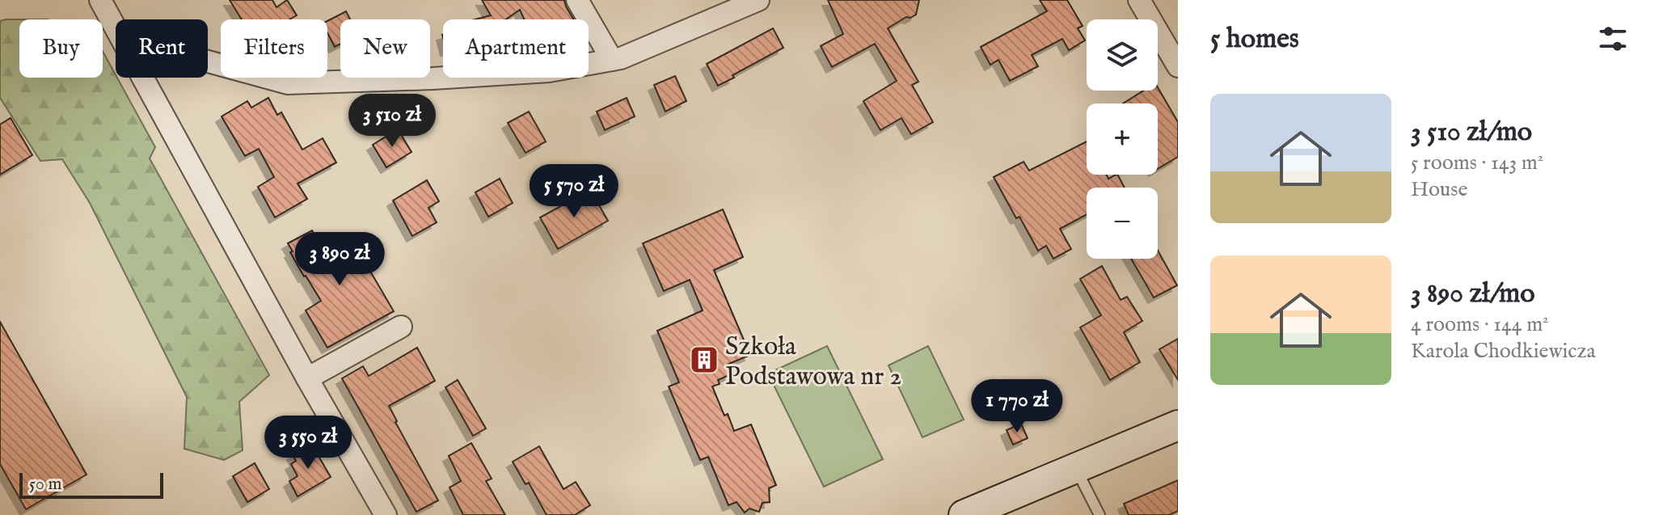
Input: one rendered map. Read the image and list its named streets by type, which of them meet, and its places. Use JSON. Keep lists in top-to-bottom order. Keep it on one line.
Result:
{"places":{"building":["Szkoła Podstawowa nr 2"]},"scale_bar":"50 m","page":{"heading":"5 homes","map_buttons":["+","−"],"chip":["Buy","Rent","Filters","New","Apartment"],"list":[{"name":"3 510 zł/mo","note":"5 rooms · 143 m² · House"},{"name":"3 890 zł/mo","note":"4 rooms · 144 m² · Karola Chodkiewicza"}],"price":["3 510 zł","5 570 zł","3 890 zł","1 770 zł","3 550 zł"],"scale":"50 m"}}
